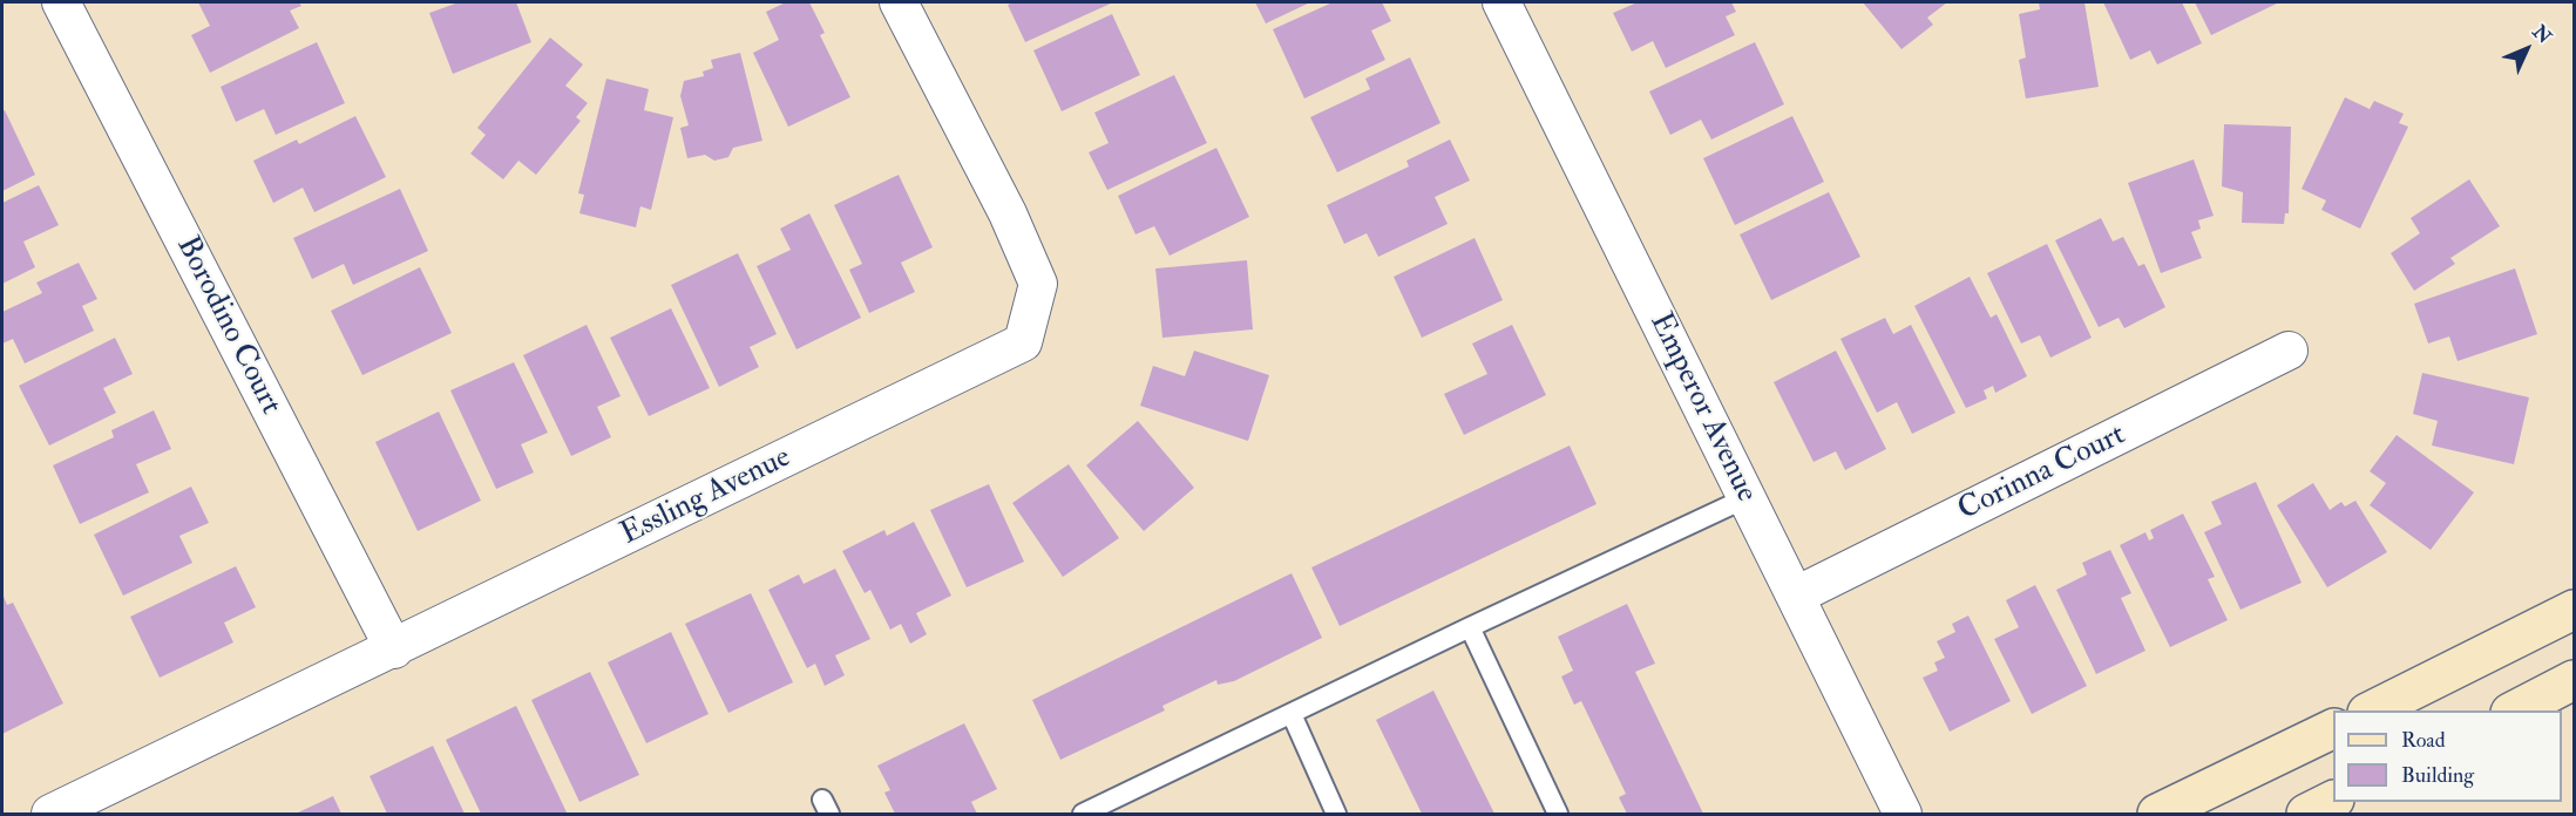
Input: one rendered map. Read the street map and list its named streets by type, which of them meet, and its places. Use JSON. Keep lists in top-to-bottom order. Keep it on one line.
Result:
{"streets":{"street":["Borodino Court","Emperor Avenue","Corinna Court","Essling Avenue"]},"crossings":[["Borodino Court","Essling Avenue"],["Emperor Avenue","Corinna Court"]],"legend":["Road","Building"],"north":"top right"}
